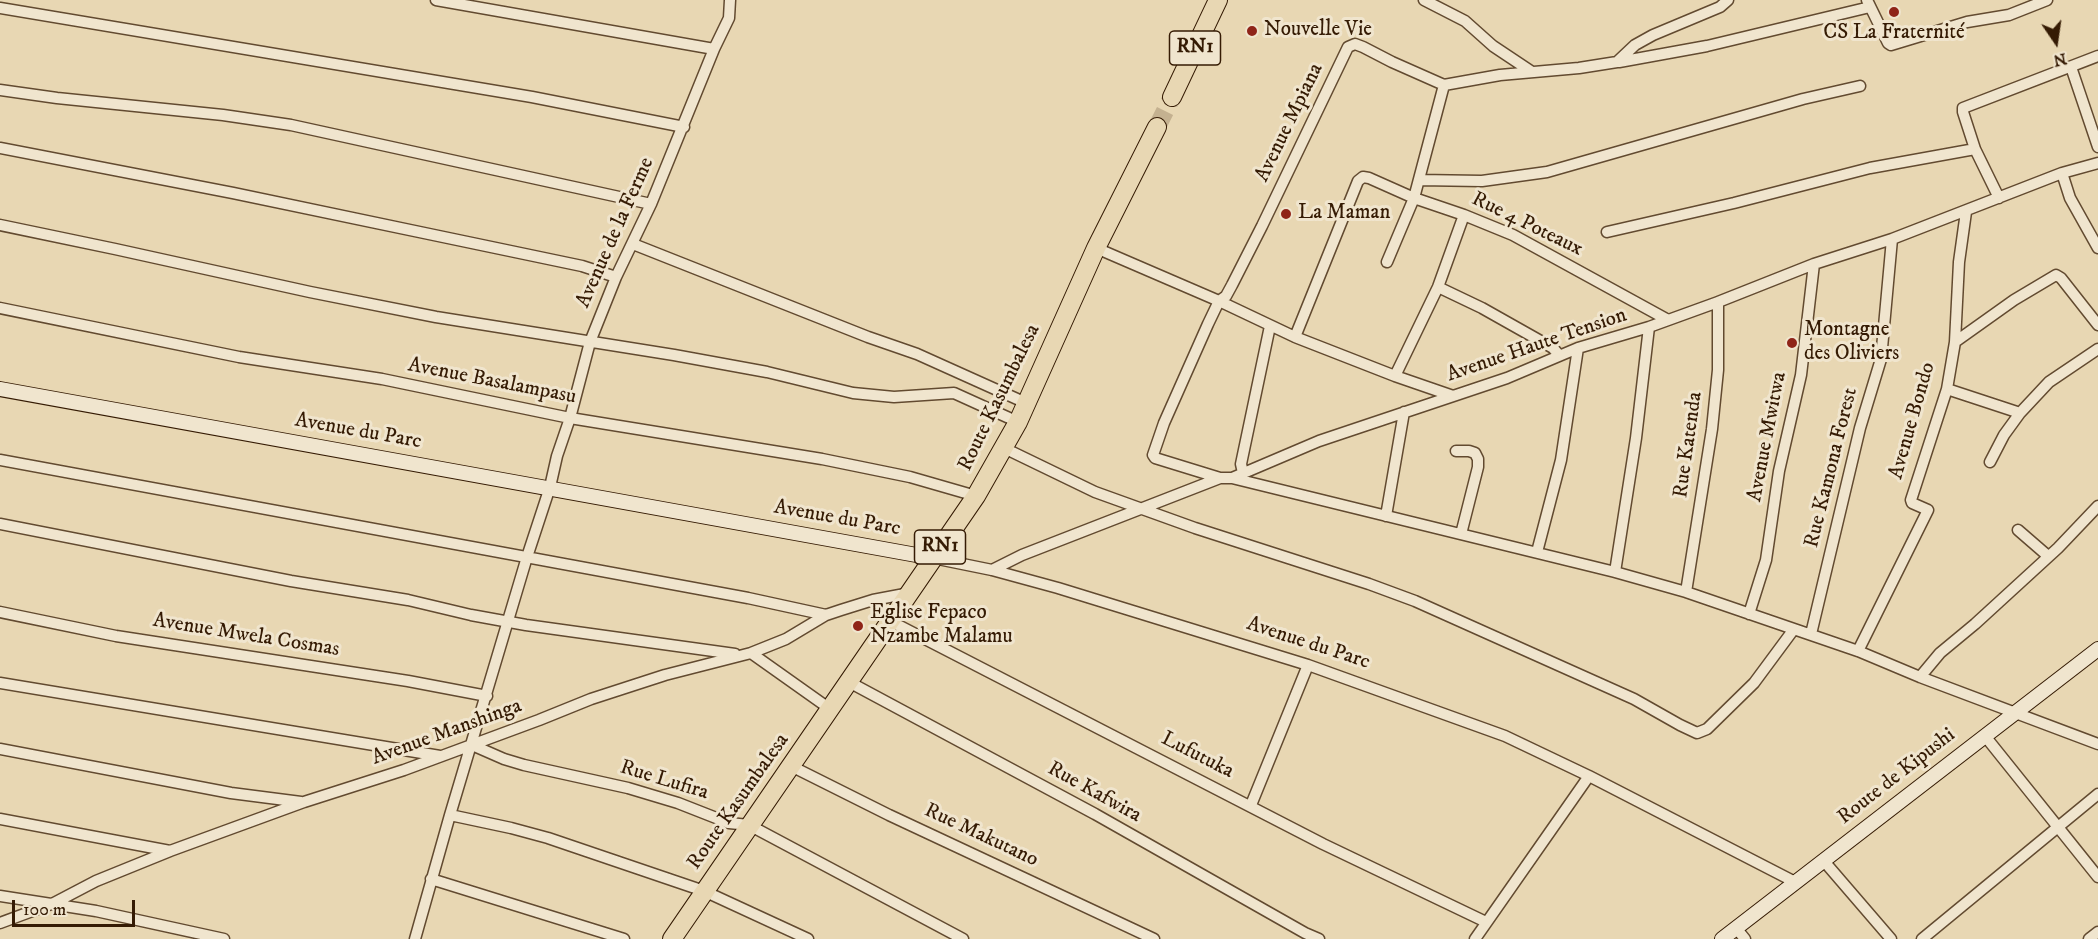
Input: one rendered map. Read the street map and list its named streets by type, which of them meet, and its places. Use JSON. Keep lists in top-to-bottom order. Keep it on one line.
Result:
{"streets":{"highway":["RN1","Route Kasumbalesa"],"street":["Avenue Mpiana","Rue 4 Poteaux","Avenue de la Ferme","Avenue Haute Tension","Avenue Basalampasu","Avenue Bondo","Avenue du Parc","Avenue Mwitwa","Rue Katenda","Rue Kamona Forest","Avenue Mwela Cosmas","Avenue Manshinga","Lufutuka","Route de Kipushi","Rue Lufira","Rue Kafwira","Rue Makutano"]},"crossings":[["Avenue Mpiana","Avenue Haute Tension"],["Rue 4 Poteaux","Avenue Haute Tension"],["Avenue de la Ferme","Avenue Basalampasu"],["Avenue de la Ferme","Avenue du Parc"],["Avenue de la Ferme","Avenue Mwela Cosmas"],["Avenue de la Ferme","Avenue Manshinga"],["Avenue de la Ferme","Rue Lufira"],["Avenue Haute Tension","Avenue Bondo"],["Avenue Haute Tension","Avenue du Parc"],["Avenue Haute Tension","Avenue Mwitwa"],["Avenue Haute Tension","Rue Katenda"],["Avenue Haute Tension","Rue Kamona Forest"],["Avenue Basalampasu","Route Kasumbalesa"],["Route Kasumbalesa","Avenue du Parc"],["Route Kasumbalesa","Avenue Manshinga"],["Route Kasumbalesa","Lufutuka"],["Route Kasumbalesa","Rue Lufira"],["Route Kasumbalesa","Rue Kafwira"],["Route Kasumbalesa","Rue Makutano"],["Avenue du Parc","Route de Kipushi"],["Avenue Manshinga","Rue Lufira"]],"places":["CS La Fraternité","Nouvelle Vie","La Maman","Montagne des Oliviers","Eglise Fepaco Nzambe Malamu"],"scale_bar":"100 m","north":"bottom"}
